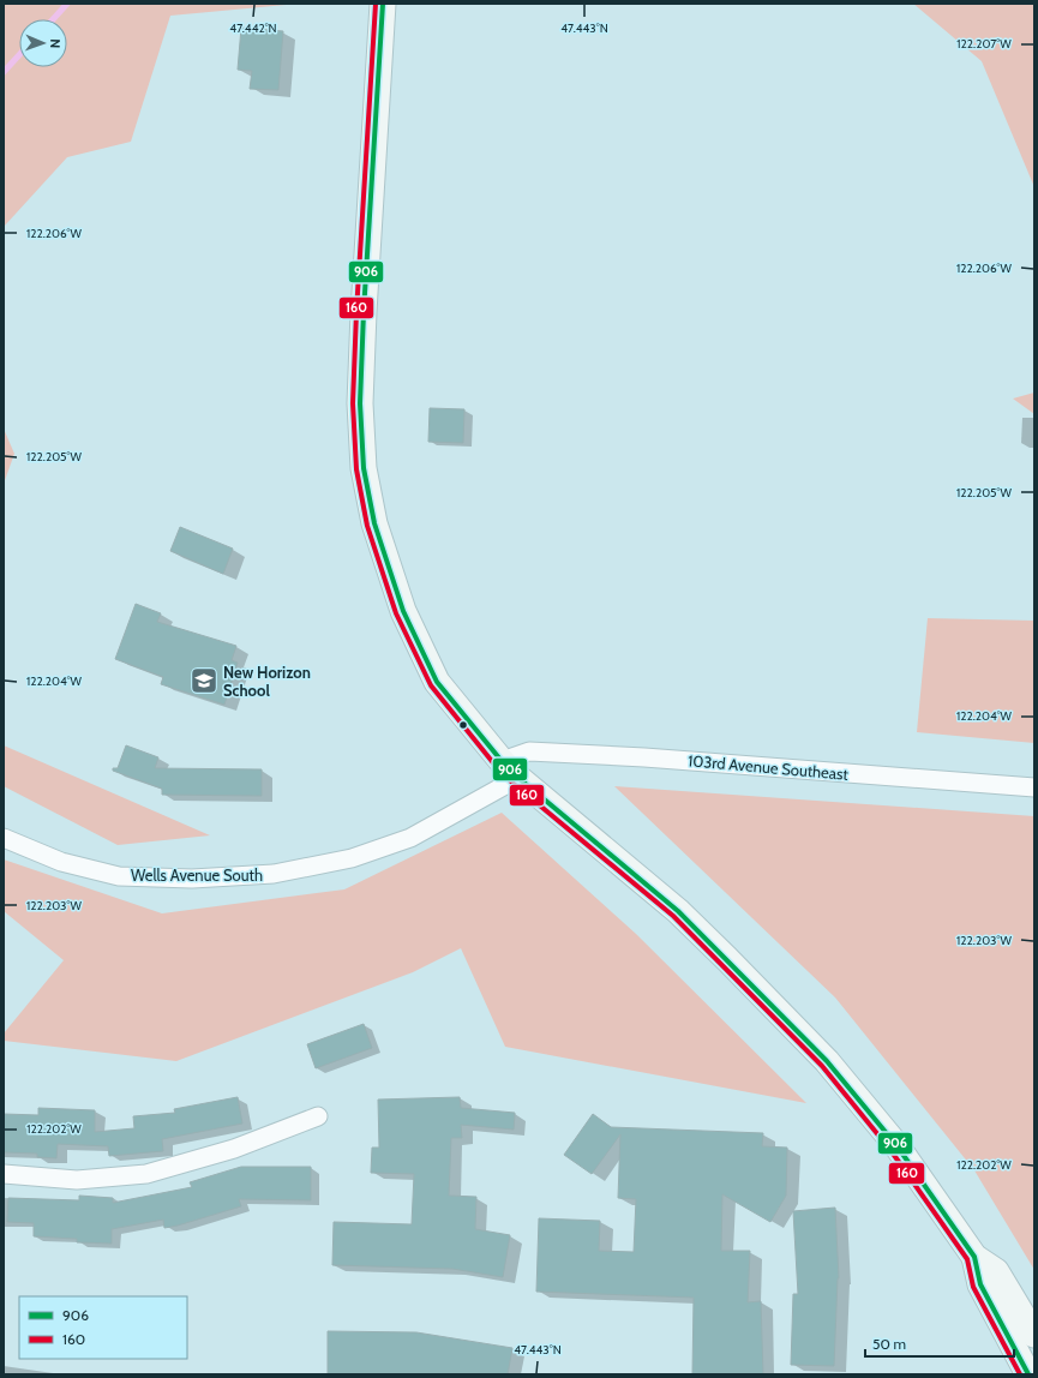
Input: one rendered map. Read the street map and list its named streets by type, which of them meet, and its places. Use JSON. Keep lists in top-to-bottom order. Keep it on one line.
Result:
{"streets":{"street":["103rd Avenue Southeast","Wells Avenue South"]},"crossings":[["103rd Avenue Southeast","Wells Avenue South"]],"places":{"school or university":["New Horizon School"]},"lines":["transit line 906","transit line 160"],"legend":["906","160"],"scale_bar":"50 m","north":"right","coordinates":["47.442°N","47.443°N","122.207°W","122.206°W","122.205°W","122.204°W","122.203°W","122.202°W"]}
